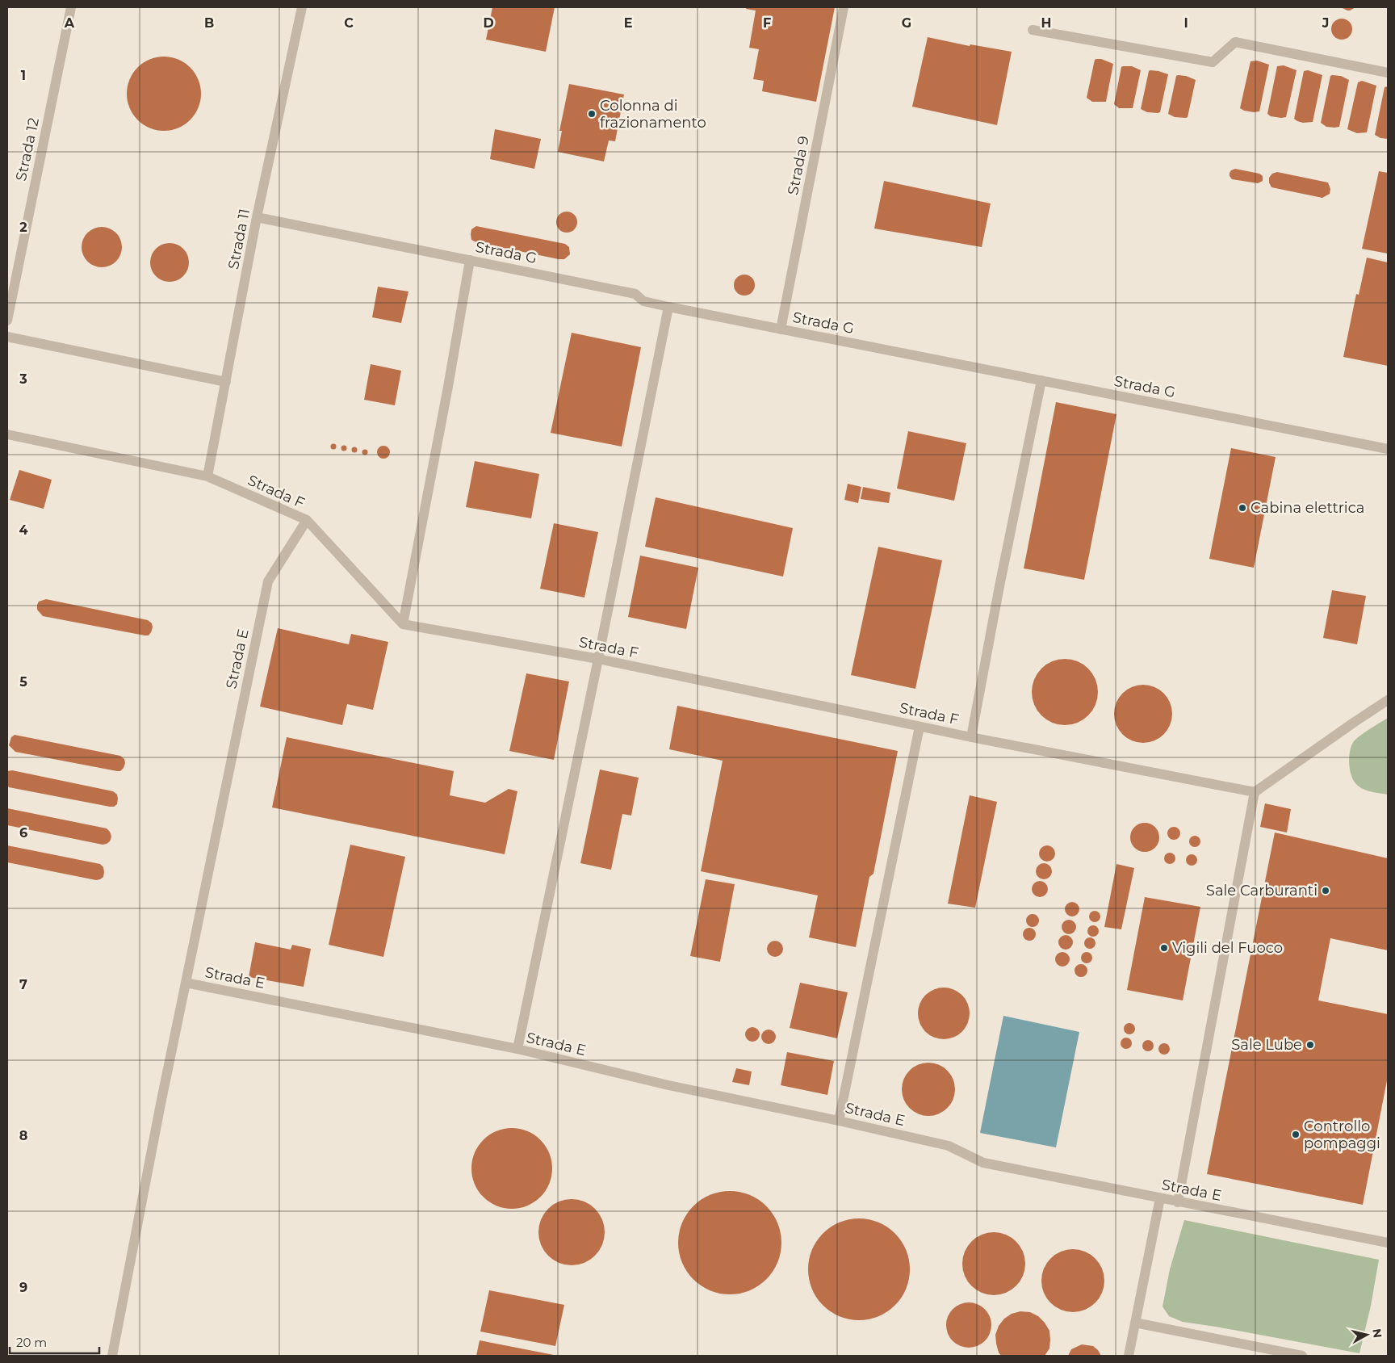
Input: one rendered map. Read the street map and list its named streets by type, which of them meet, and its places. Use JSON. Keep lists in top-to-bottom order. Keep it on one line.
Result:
{"streets":{"lane":["Strada 12","Strada 9","Strada 11","Strada G","Strada F","Strada E"]},"crossings":[["Strada 9","Strada G"],["Strada 11","Strada G"],["Strada 11","Strada F"],["Strada F","Strada E"]],"places":["Colonna di frazionamento","Cabina elettrica","Sale Carburanti","Vigili del Fuoco","Sale Lube","Controllo pompaggi"],"scale_bar":"20 m","north":"right","grid":{"columns":["A","B","C","D","E","F","G","H","I","J"],"rows":["1","2","3","4","5","6","7","8","9"]}}
